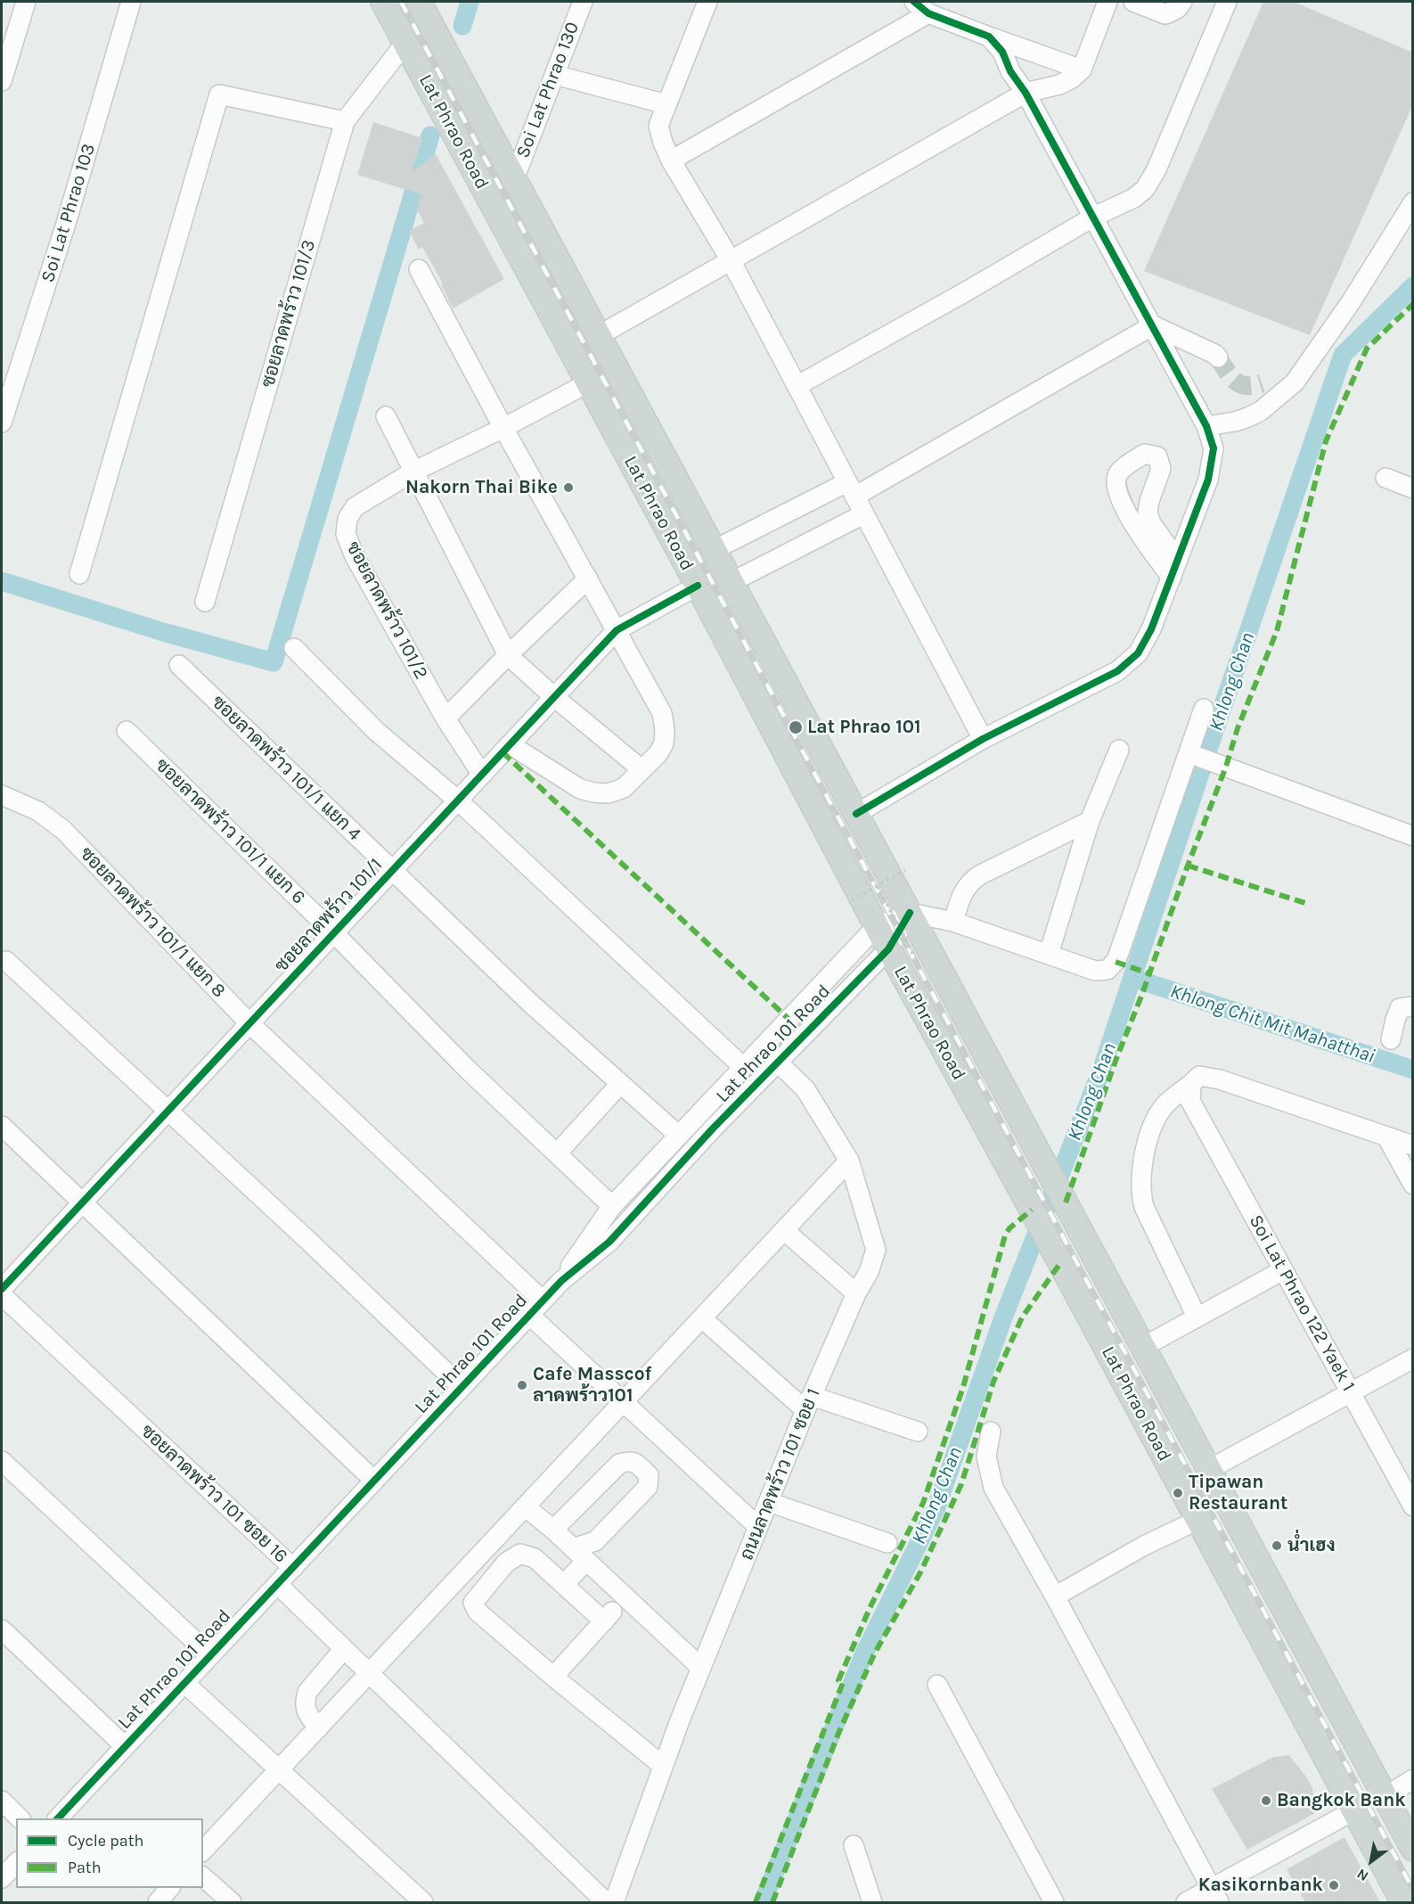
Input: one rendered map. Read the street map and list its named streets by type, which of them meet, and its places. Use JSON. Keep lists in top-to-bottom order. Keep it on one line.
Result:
{"streets":{"main road":["Lat Phrao Road"],"street":["Soi Lat Phrao 130","Soi Lat Phrao 103","ซอยลาดพร้าว 101/3","ซอยลาดพร้าว 101/2","ซอยลาดพร้าว 101/1 แยก 4","ซอยลาดพร้าว 101/1 แยก 6","ซอยลาดพร้าว 101/1","ซอยลาดพร้าว 101/1 แยก 8","Lat Phrao 101 Road","Soi Lat Phrao 122 Yaek 1","ถนนลาดพร้าว 101 ซอย 1","ซอยลาดพร้าว 101 ซอย 16"]},"crossings":[["Soi Lat Phrao 130","Lat Phrao Road"],["Lat Phrao Road","ซอยลาดพร้าว 101/3"],["Lat Phrao Road","ซอยลาดพร้าว 101/2"],["Lat Phrao Road","ซอยลาดพร้าว 101/1"],["Lat Phrao Road","Lat Phrao 101 Road"],["ซอยลาดพร้าว 101/2","ซอยลาดพร้าว 101/1"],["ซอยลาดพร้าว 101/1 แยก 4","ซอยลาดพร้าว 101/1"],["ซอยลาดพร้าว 101/1 แยก 4","Lat Phrao 101 Road"],["ซอยลาดพร้าว 101/1 แยก 6","ซอยลาดพร้าว 101/1"],["ซอยลาดพร้าว 101/1 แยก 6","Lat Phrao 101 Road"],["ซอยลาดพร้าว 101/1","ซอยลาดพร้าว 101/1 แยก 8"],["ซอยลาดพร้าว 101/1 แยก 8","Lat Phrao 101 Road"],["Lat Phrao 101 Road","ถนนลาดพร้าว 101 ซอย 1"],["Lat Phrao 101 Road","ซอยลาดพร้าว 101 ซอย 16"]],"water":["Khlong Chan","Khlong Chit Mit Mahatthai"],"places":["Nakorn Thai Bike","Lat Phrao 101","Cafe Masscof ลาดพร้าว101","Tipawan Restaurant","น่ำเฮง","Bangkok Bank","Kasikornbank"],"legend":["Cycle path","Path"],"north":"bottom left"}
